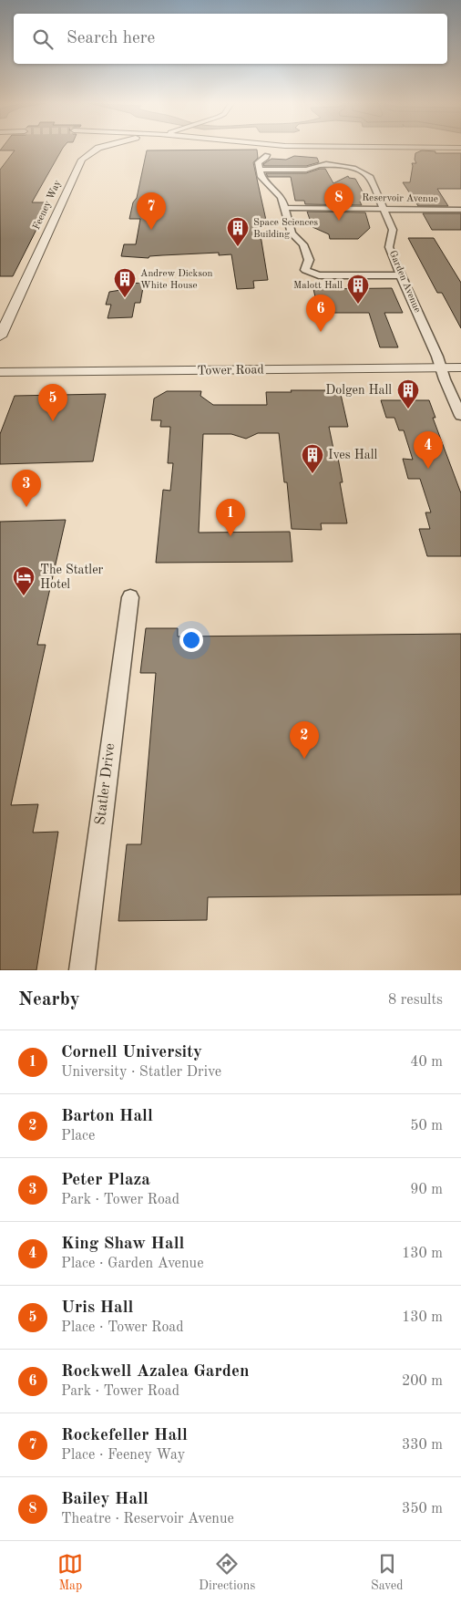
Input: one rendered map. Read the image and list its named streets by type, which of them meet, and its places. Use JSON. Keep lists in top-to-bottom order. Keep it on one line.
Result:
{"streets":{"street":["Reservoir Avenue","Feeney Way","Garden Avenue","Tower Road","Statler Drive"]},"crossings":[["Reservoir Avenue","Garden Avenue"],["Garden Avenue","Tower Road"]],"places":{"building":["Space Sciences Building","Andrew Dickson White House","Malott Hall","Dolgen Hall","Ives Hall"],"hotel":["The Statler Hotel"]},"page":{"search":"Search here","pins":["8","7","6","5","4","3","1","2"],"heading":["Nearby","8 results"],"list":[{"mark":"1","name":"Cornell University","note":"University · Statler Drive","value":"40 m"},{"mark":"2","name":"Barton Hall","note":"Place","value":"50 m"},{"mark":"3","name":"Peter Plaza","note":"Park · Tower Road","value":"90 m"},{"mark":"4","name":"King Shaw Hall","note":"Place · Garden Avenue","value":"130 m"},{"mark":"5","name":"Uris Hall","note":"Place · Tower Road","value":"130 m"},{"mark":"6","name":"Rockwell Azalea Garden","note":"Park · Tower Road","value":"200 m"},{"mark":"7","name":"Rockefeller Hall","note":"Place · Feeney Way","value":"330 m"},{"mark":"8","name":"Bailey Hall","note":"Theatre · Reservoir Avenue","value":"350 m"}],"nav":["Map","Directions","Saved"]}}
